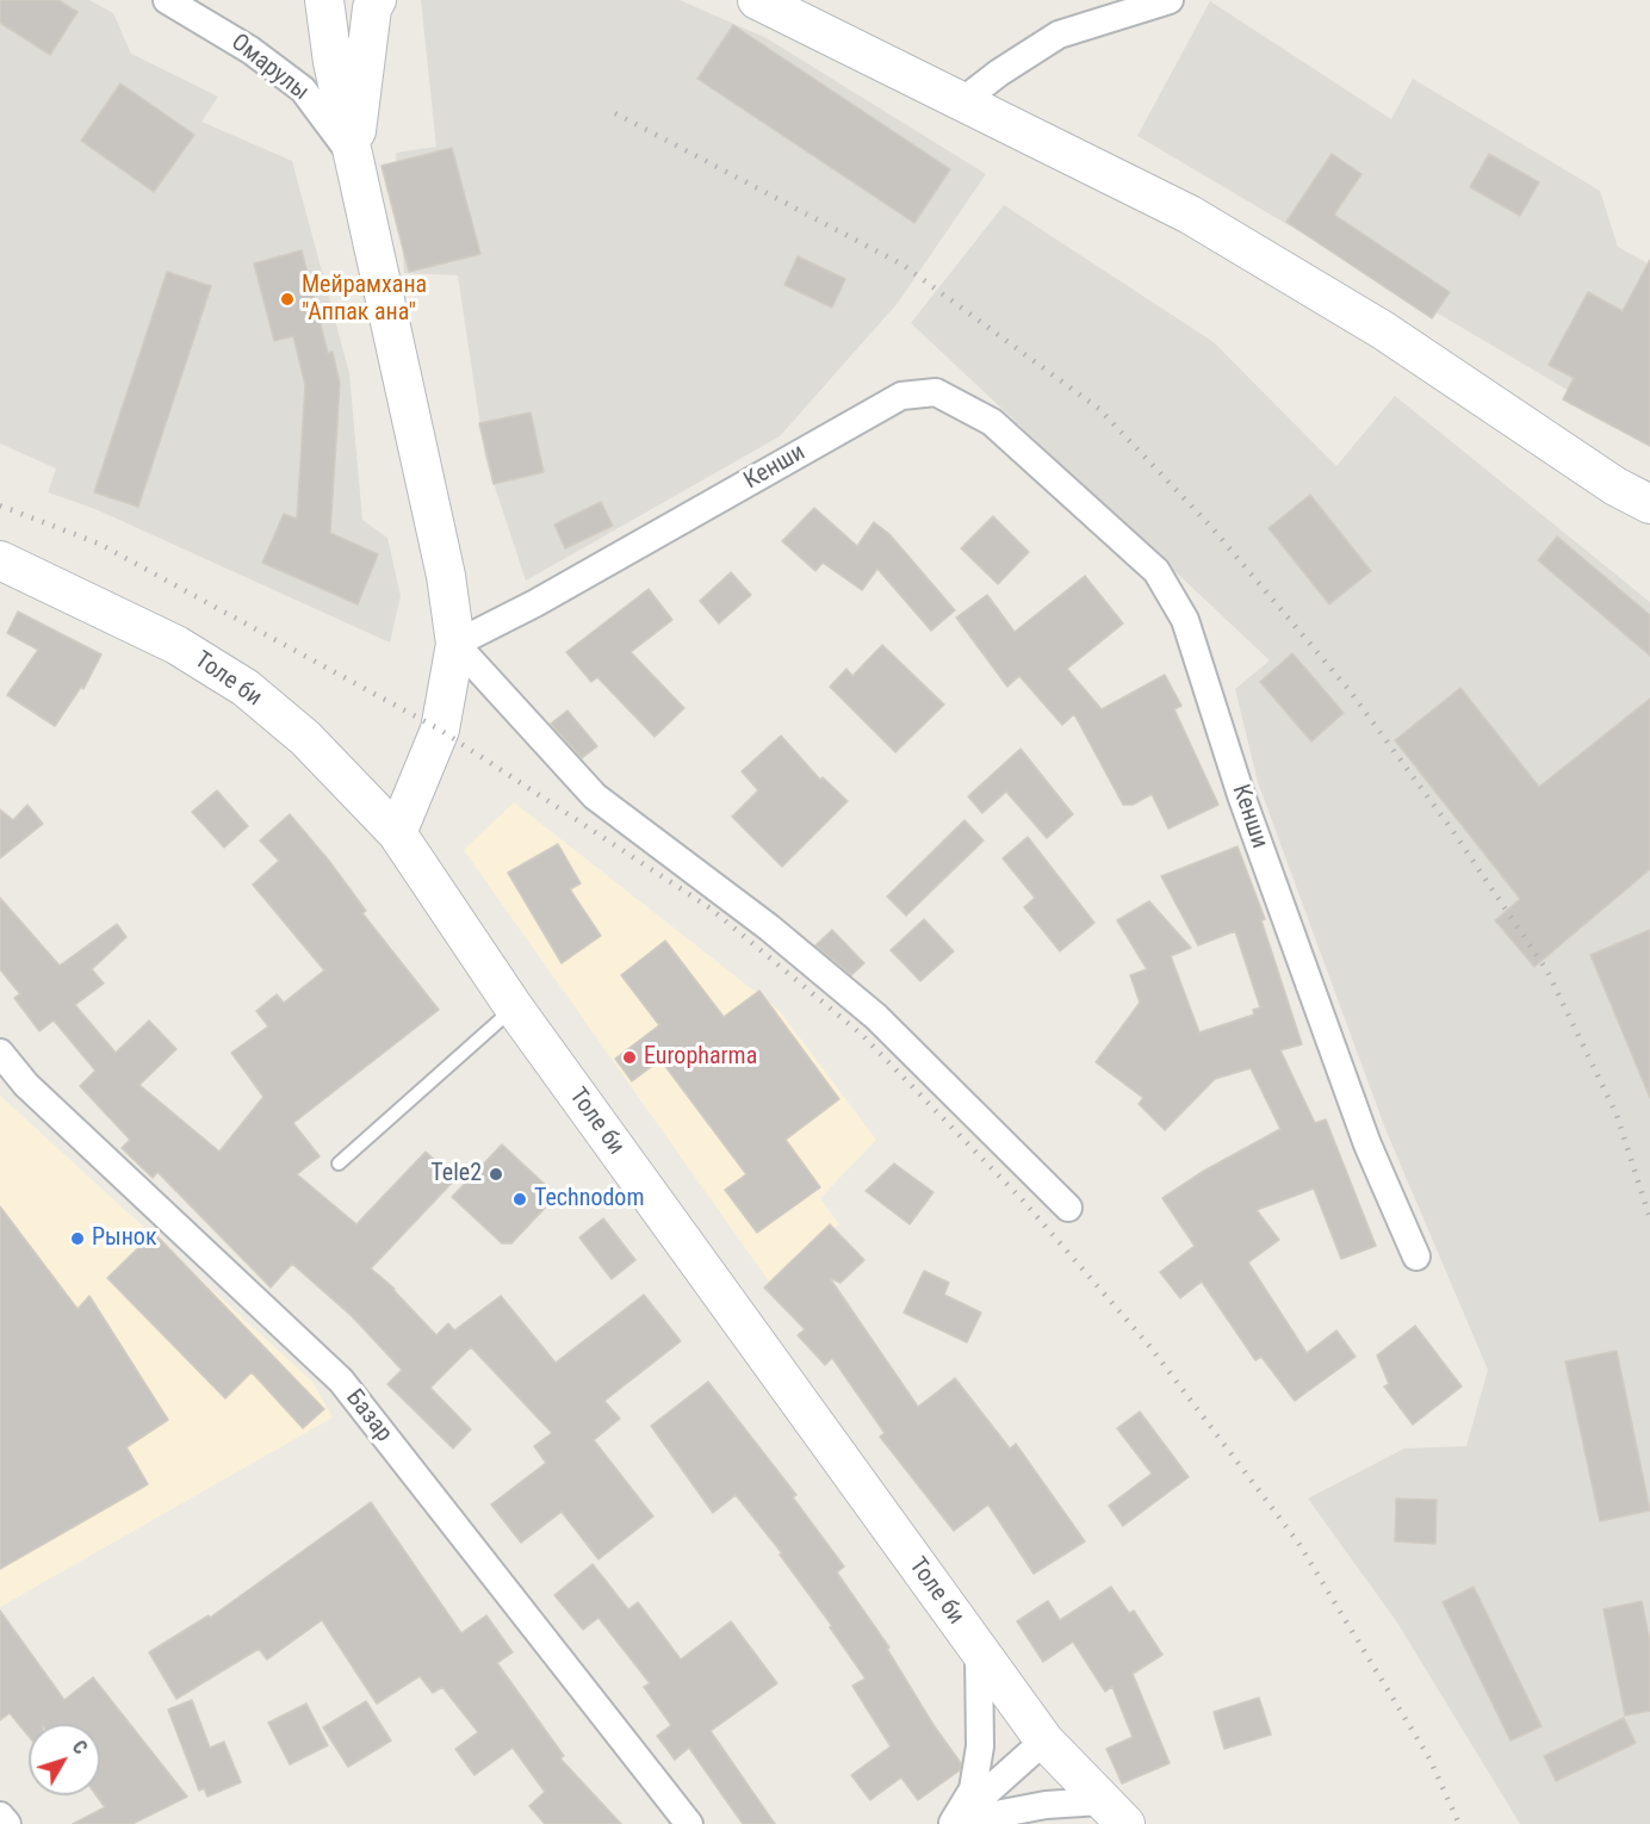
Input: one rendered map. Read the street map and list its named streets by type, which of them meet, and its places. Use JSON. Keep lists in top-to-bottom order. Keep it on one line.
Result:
{"streets":{"main road":["Толе би"],"street":["Омарулы","Кенши","Базар"]},"places":["Мейрамхана \"Аппак ана\"","Europharma","Tele2","Technodom","Рынок"],"north":"top right"}
